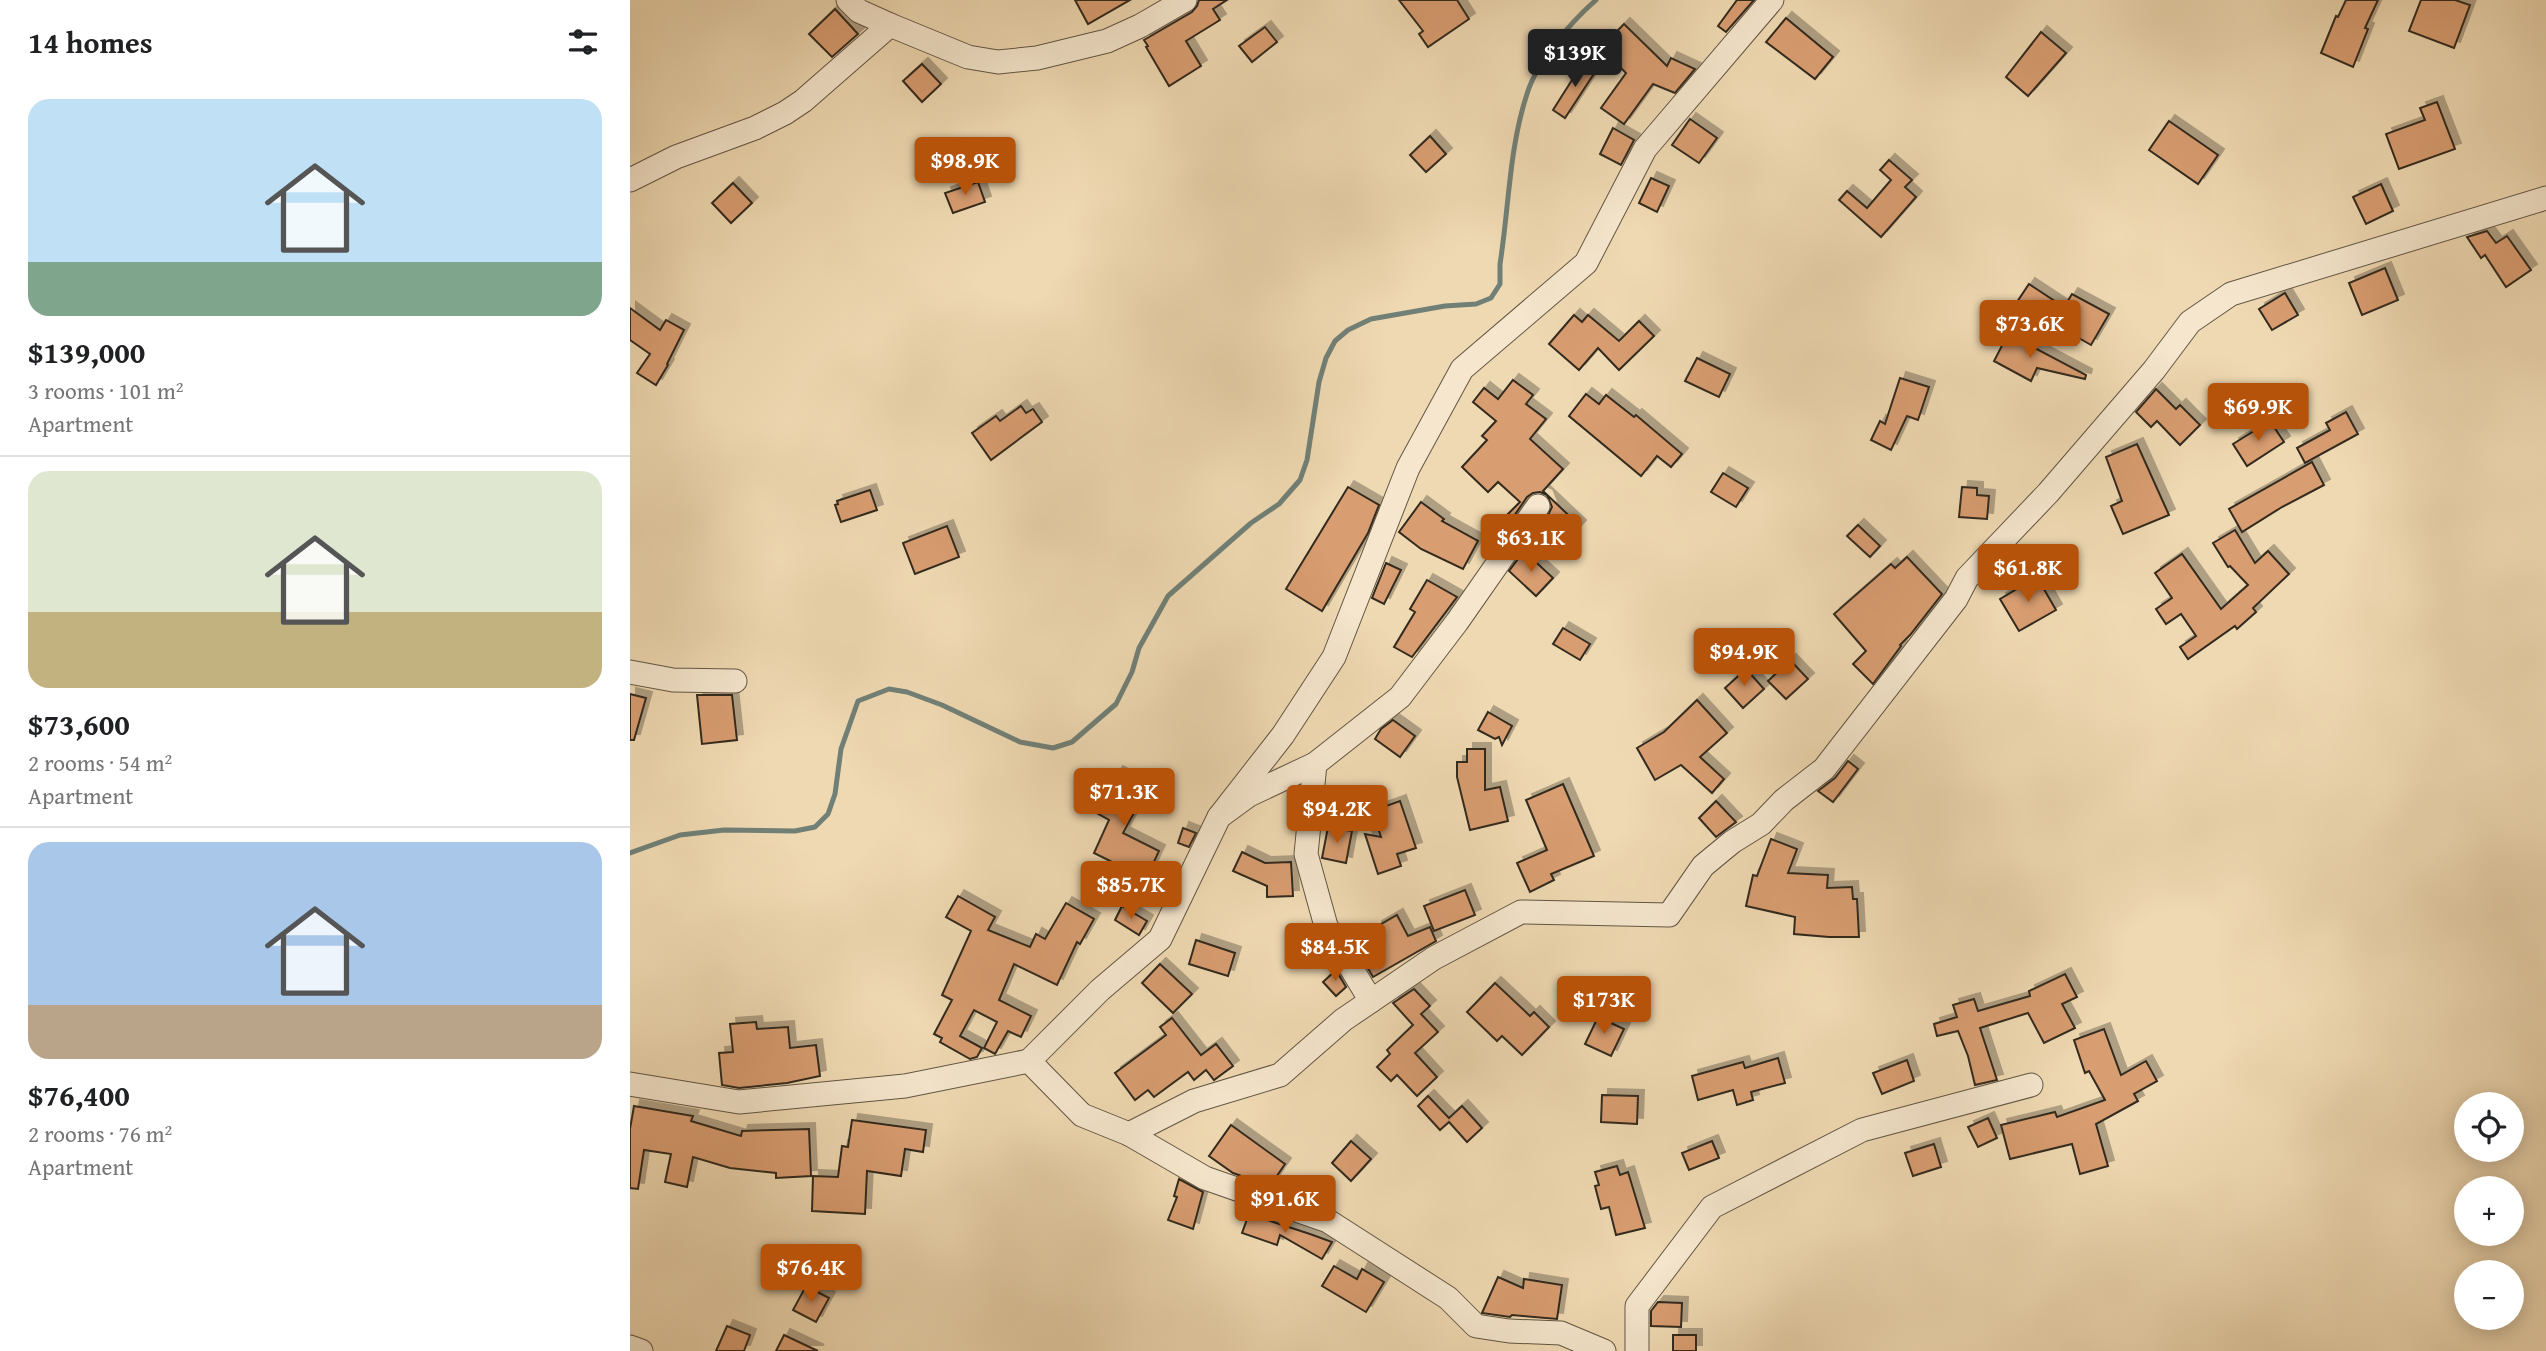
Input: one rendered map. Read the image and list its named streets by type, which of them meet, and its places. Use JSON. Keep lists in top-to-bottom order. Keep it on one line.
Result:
{"page":{"heading":"14 homes","price":["$139K","$98.9K","$73.6K","$69.9K","$63.1K","$61.8K","$94.9K","$71.3K","$94.2K","$85.7K","$84.5K","$173K","$91.6K","$76.4K"],"list":[{"name":"$139,000","note":"3 rooms · 101 m² · Apartment"},{"name":"$73,600","note":"2 rooms · 54 m² · Apartment"},{"name":"$76,400","note":"2 rooms · 76 m² · Apartment"}],"map_buttons":["+","−"]}}
